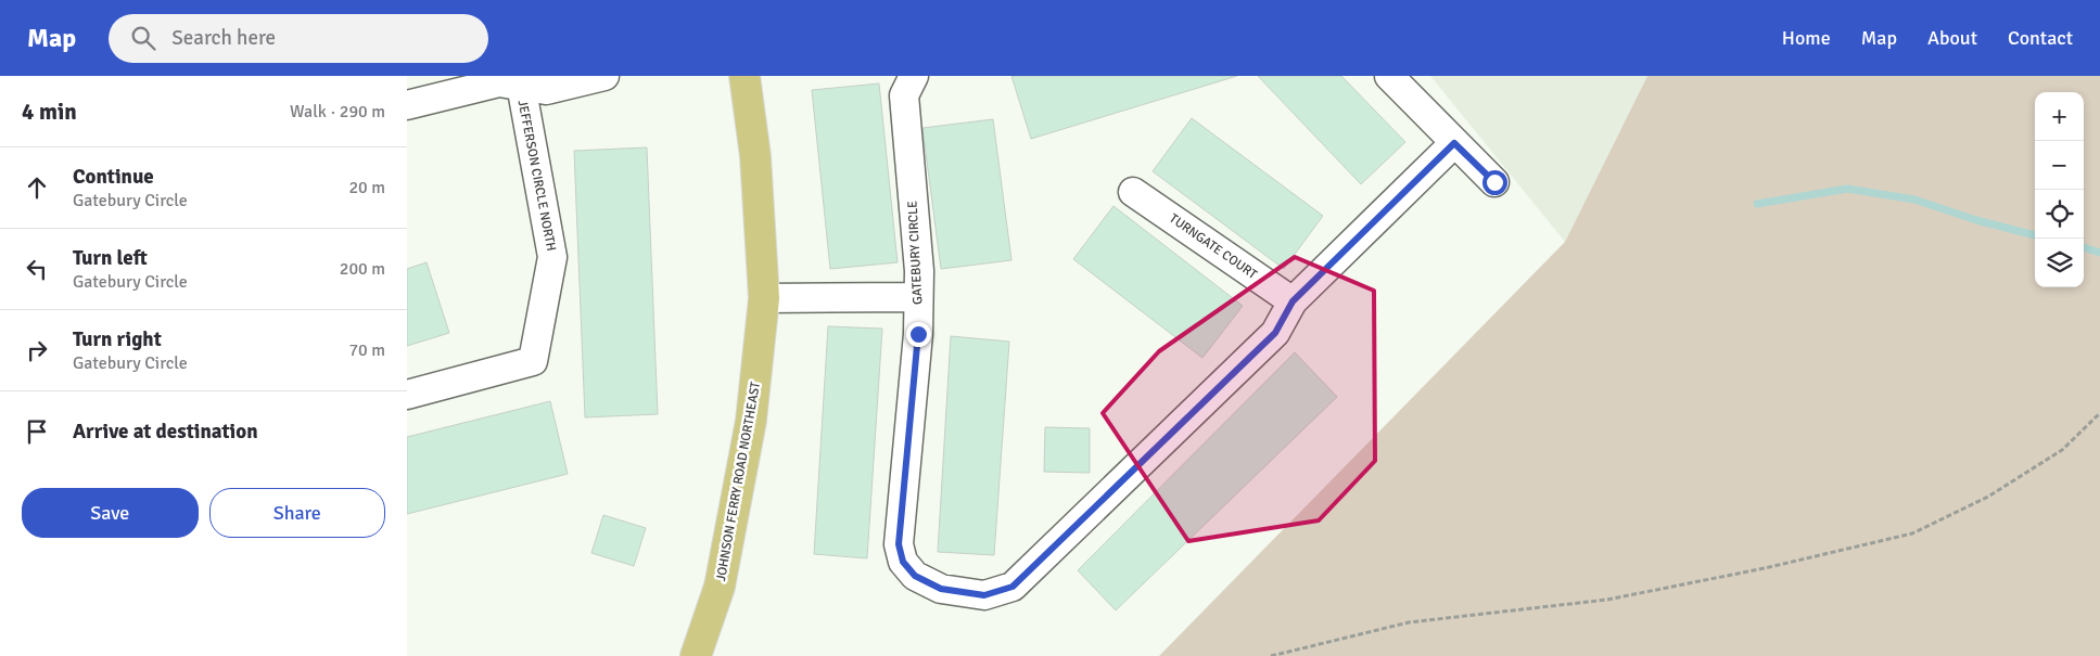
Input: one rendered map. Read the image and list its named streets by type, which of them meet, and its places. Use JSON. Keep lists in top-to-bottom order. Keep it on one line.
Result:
{"streets":{"main road":["JOHNSON FERRY ROAD NORTHEAST"],"street":["JEFFERSON CIRCLE NORTH","TURNGATE COURT","GATEBURY CIRCLE"]},"crossings":[["TURNGATE COURT","GATEBURY CIRCLE"]],"page":{"header":"Map","search":"Search here","nav":["Home","Map","About","Contact"],"heading":["4 min","Walk · 290 m"],"map_buttons":["+","−"],"list":[["Continue","Gatebury Circle","20 m"],["Turn left","Gatebury Circle","200 m"],["Turn right","Gatebury Circle","70 m"],"Arrive at destination"],"buttons":["Save","Share"]}}
